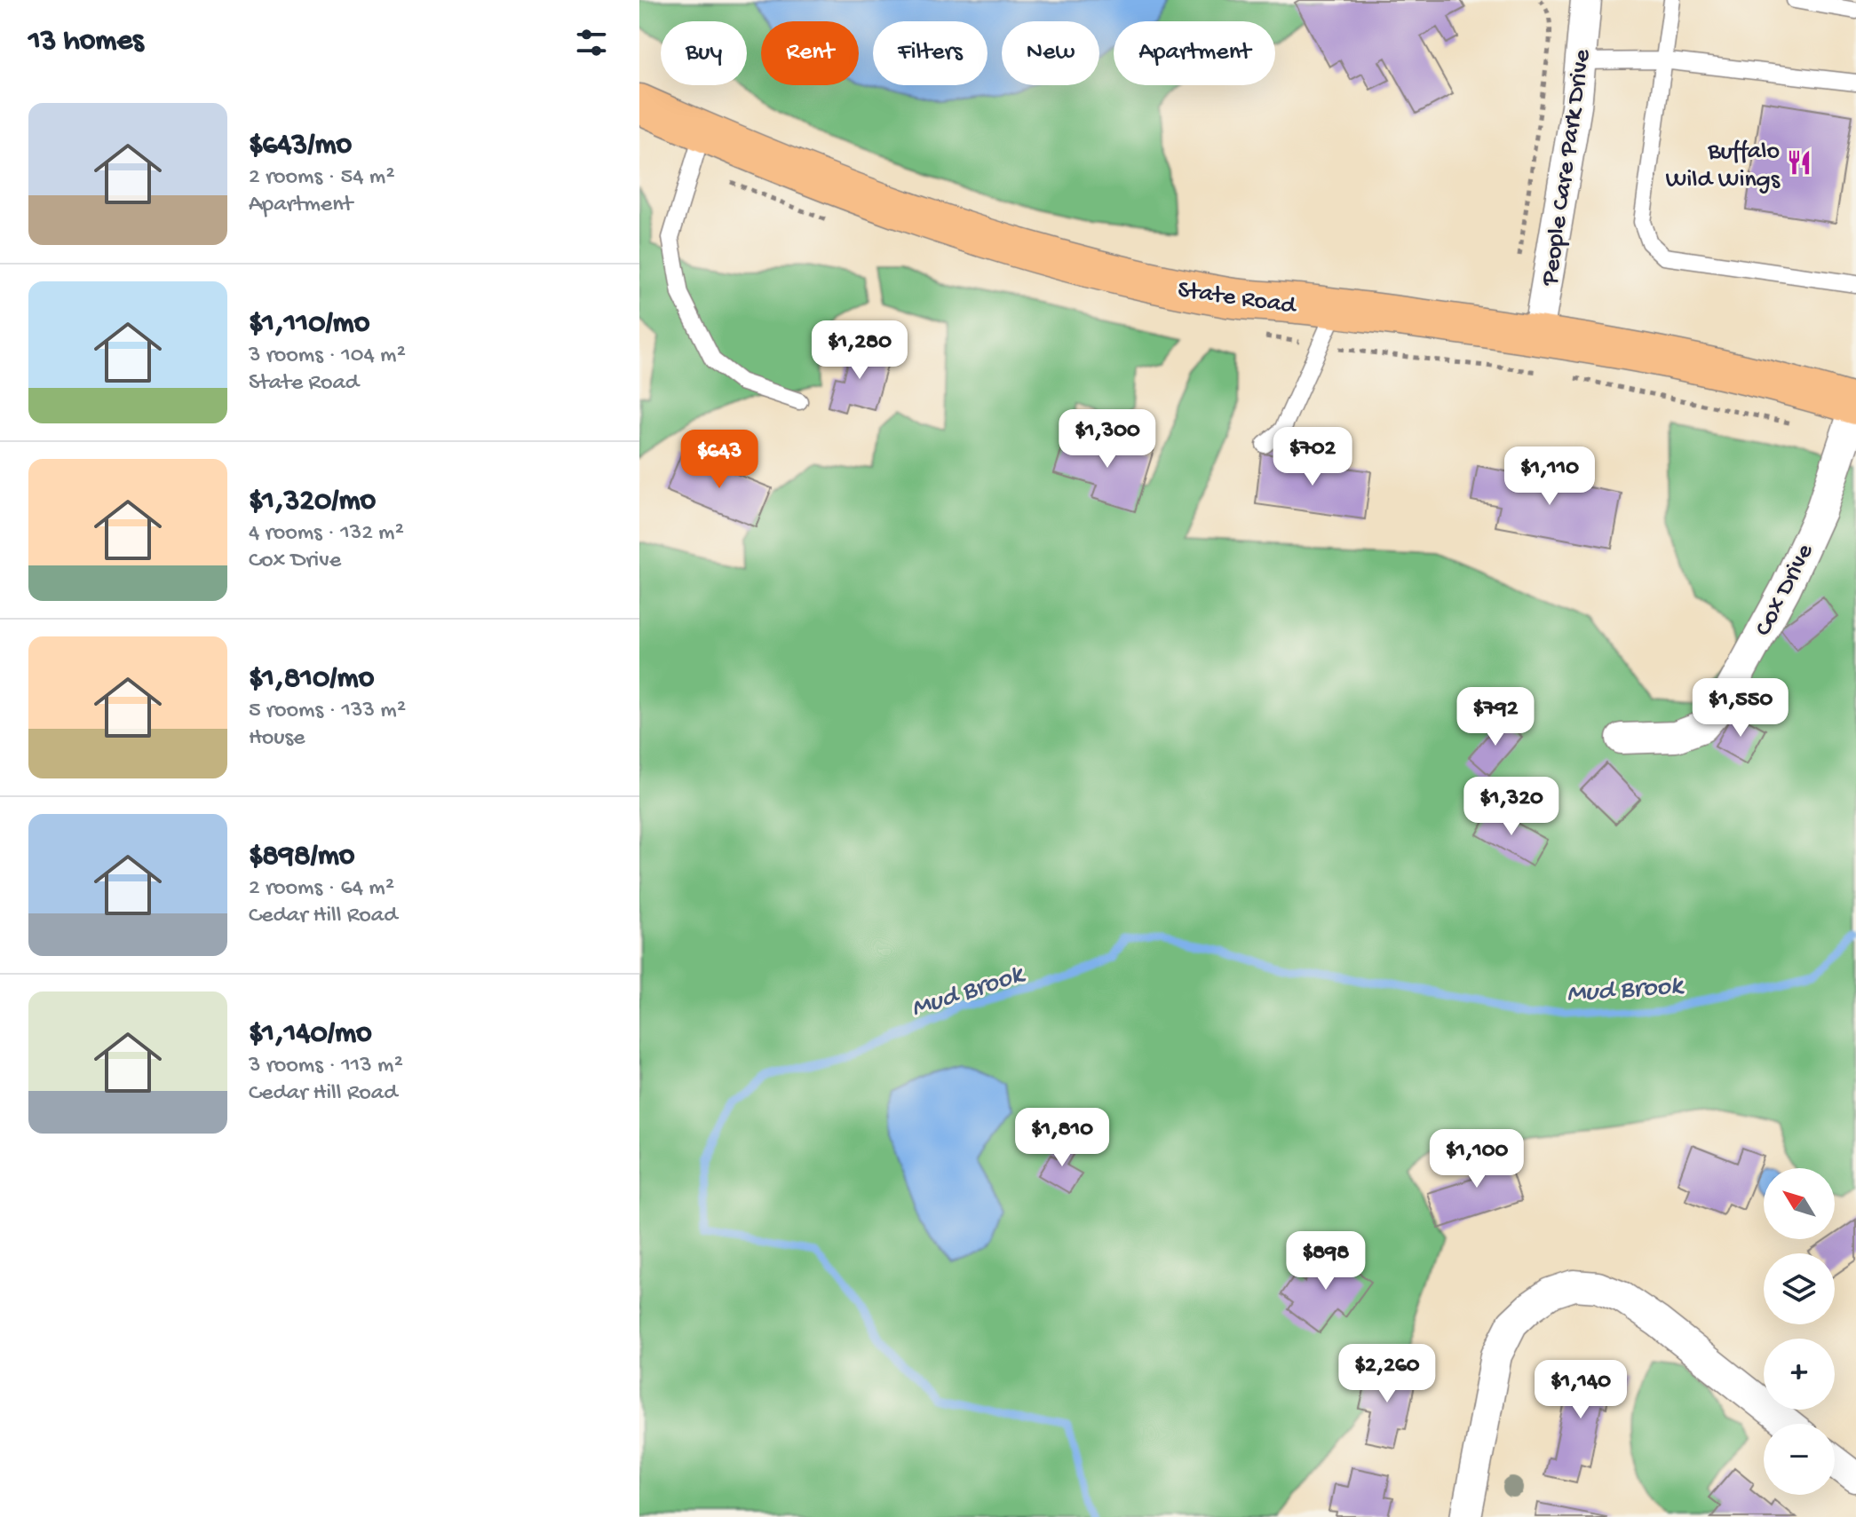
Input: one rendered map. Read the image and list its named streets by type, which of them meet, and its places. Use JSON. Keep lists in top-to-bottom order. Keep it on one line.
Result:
{"streets":{"main road":["State Road"],"street":["People Care Park Drive","Cox Drive"]},"crossings":[["People Care Park Drive","State Road"],["State Road","Cox Drive"]],"water":["Mud Brook"],"places":{"restaurant":["Buffalo Wild Wings"]},"north":"top left","page":{"heading":"13 homes","chip":["Buy","Rent","Filters","New","Apartment"],"list":[{"name":"$643/mo","note":"2 rooms · 54 m² · Apartment"},{"name":"$1,110/mo","note":"3 rooms · 104 m² · State Road"},{"name":"$1,320/mo","note":"4 rooms · 132 m² · Cox Drive"},{"name":"$1,810/mo","note":"5 rooms · 133 m² · House"},{"name":"$898/mo","note":"2 rooms · 64 m² · Cedar Hill Road"},{"name":"$1,140/mo","note":"3 rooms · 113 m² · Cedar Hill Road"}],"price":["$1,280","$1,300","$702","$643","$1,110","$1,550","$792","$1,320","$1,810","$1,100","$898","$2,260","$1,140"],"map_buttons":["+","−"]}}
